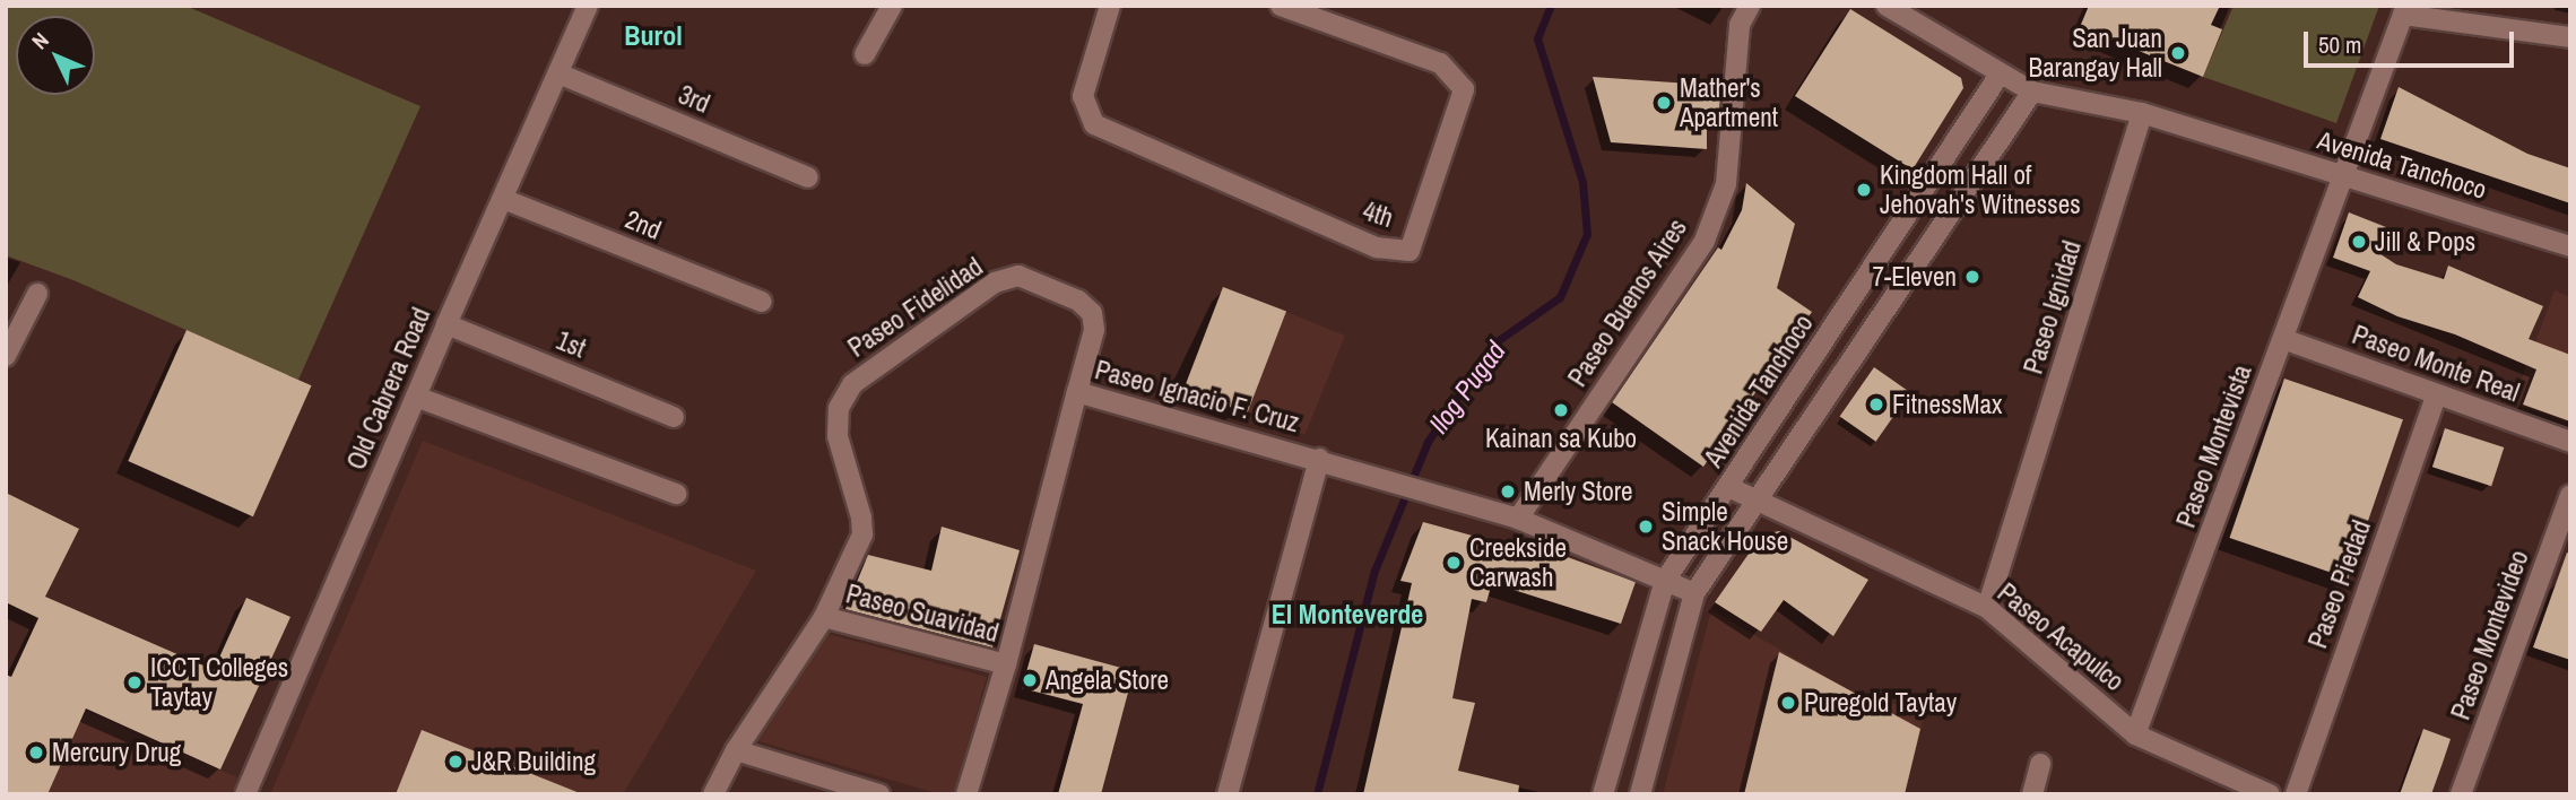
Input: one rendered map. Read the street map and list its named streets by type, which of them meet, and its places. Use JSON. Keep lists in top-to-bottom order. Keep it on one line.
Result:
{"streets":{"street":["3rd","Avenida Tanchoco","4th","2nd","Paseo Buenos Aires","Paseo Fidelidad","Paseo Ignidad","1st","Paseo Monte Real","Old Cabrera Road","Paseo Ignacio F. Cruz","Paseo Montevista","Paseo Piedad","Paseo Suavidad","Paseo Montevideo","Paseo Acapulco"]},"crossings":[["3rd","Old Cabrera Road"],["Avenida Tanchoco","Paseo Ignidad"],["Avenida Tanchoco","Paseo Ignacio F. Cruz"],["Avenida Tanchoco","Paseo Montevista"],["Avenida Tanchoco","Paseo Acapulco"],["2nd","Old Cabrera Road"],["Paseo Buenos Aires","Paseo Ignacio F. Cruz"],["Paseo Fidelidad","Paseo Ignacio F. Cruz"],["Paseo Fidelidad","Paseo Suavidad"],["Paseo Ignidad","Paseo Acapulco"],["1st","Old Cabrera Road"],["Paseo Monte Real","Paseo Montevista"],["Paseo Monte Real","Paseo Piedad"],["Paseo Ignacio F. Cruz","Paseo Suavidad"],["Paseo Montevista","Paseo Acapulco"]],"districts":["Burol","El Monteverde"],"water":["Ilog Pugad"],"places":["San Juan Barangay Hall","Mather's Apartment","Kingdom Hall of Jehovah's Witnesses","Jill & Pops","7-Eleven","FitnessMax","Kainan sa Kubo","Merly Store","Simple Snack House","Creekside Carwash","Angela Store","ICCT Colleges Taytay","Puregold Taytay","Mercury Drug","J&R Building"],"scale_bar":"50 m","north":"top left"}
